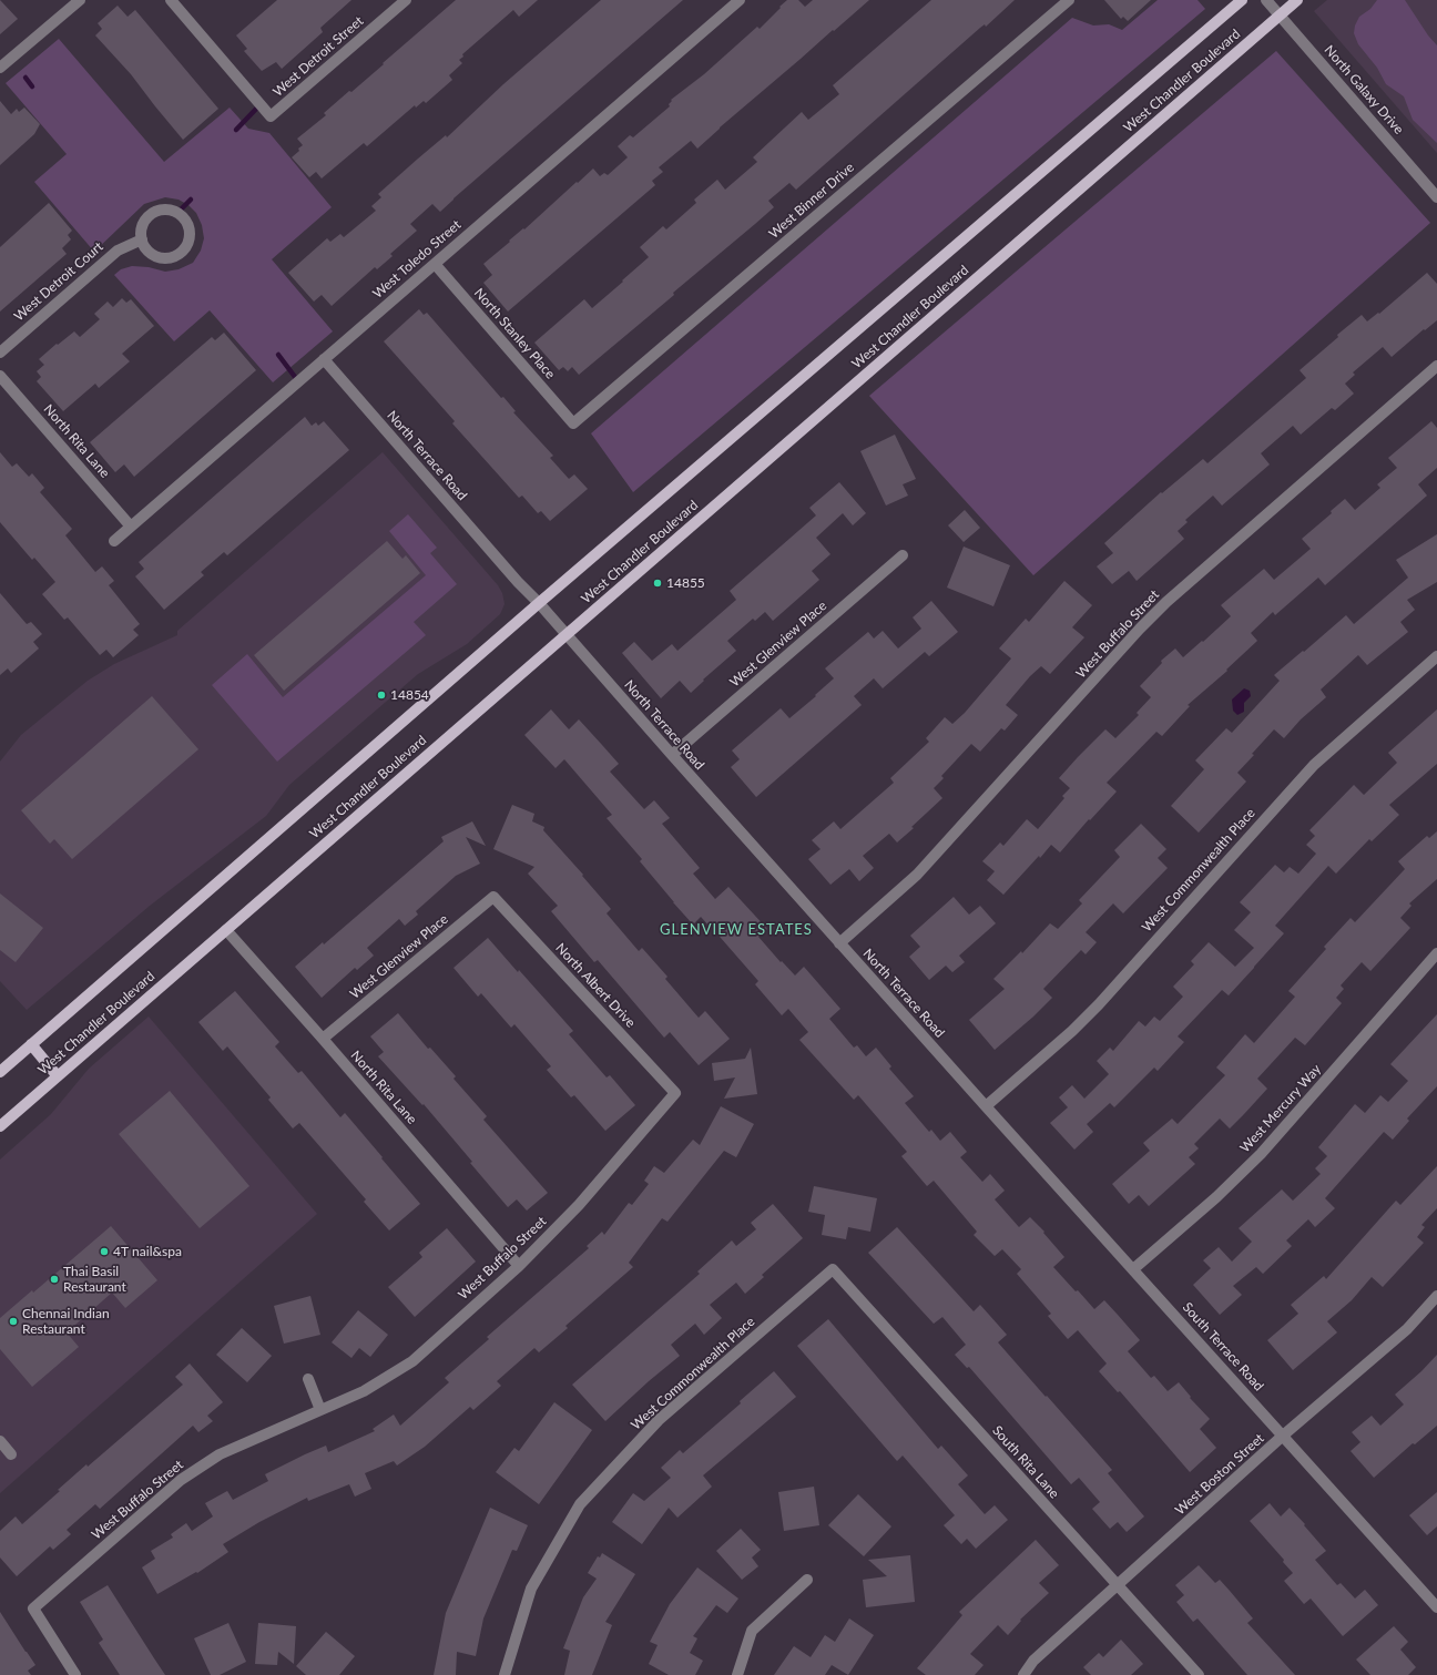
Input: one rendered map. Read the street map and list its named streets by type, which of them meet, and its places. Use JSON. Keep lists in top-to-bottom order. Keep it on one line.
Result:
{"streets":{"main road":["West Chandler Boulevard"],"street":["West Detroit Street","North Galaxy Drive","West Binner Drive","West Toledo Street","West Detroit Court","North Stanley Place","North Rita Lane","North Terrace Road","West Buffalo Street","West Glenview Place","West Commonwealth Place","North Albert Drive","West Mercury Way","South Terrace Road","South Rita Lane","West Boston Street"]},"crossings":[["West Chandler Boulevard","North Galaxy Drive"],["West Chandler Boulevard","North Rita Lane"],["West Chandler Boulevard","North Terrace Road"],["West Binner Drive","North Stanley Place"],["West Toledo Street","North Stanley Place"],["West Toledo Street","North Rita Lane"],["West Toledo Street","North Terrace Road"],["North Rita Lane","West Buffalo Street"],["North Rita Lane","West Glenview Place"],["North Terrace Road","West Buffalo Street"],["North Terrace Road","West Glenview Place"],["North Terrace Road","West Commonwealth Place"],["North Terrace Road","South Terrace Road"],["West Buffalo Street","North Albert Drive"],["West Glenview Place","North Albert Drive"],["West Commonwealth Place","South Terrace Road"],["West Commonwealth Place","South Rita Lane"],["West Mercury Way","South Terrace Road"],["South Terrace Road","West Boston Street"],["South Rita Lane","West Boston Street"]],"districts":["GLENVIEW ESTATES"],"places":["14855","14854","4T nail&spa","Thai Basil Restaurant","Chennai Indian Restaurant"]}
